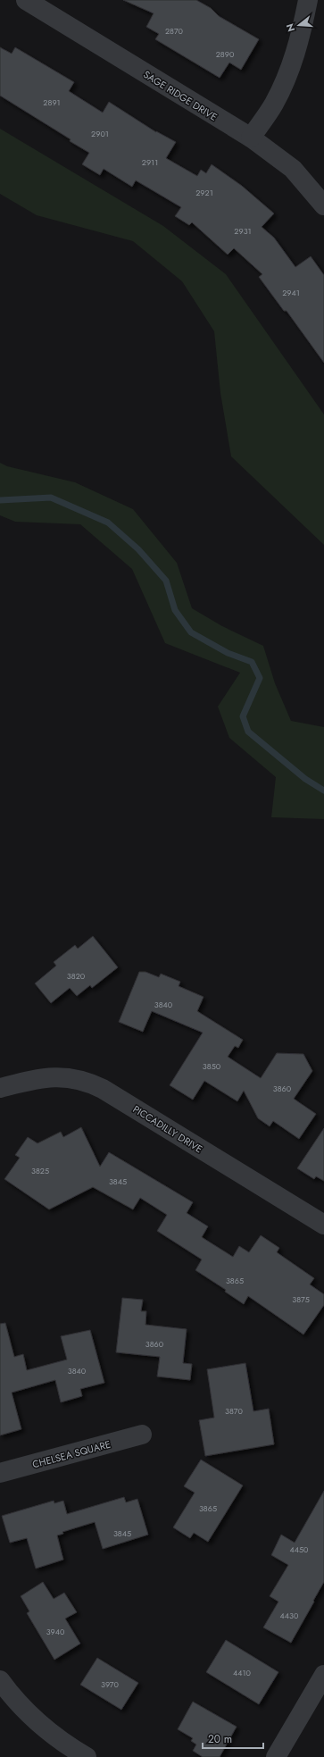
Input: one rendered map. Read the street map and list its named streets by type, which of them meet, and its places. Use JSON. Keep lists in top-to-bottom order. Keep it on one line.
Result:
{"streets":{"street":["SAGE RIDGE DRIVE","PICCADILLY DRIVE","CHELSEA SQUARE"]},"house_numbers":["2870","2890","2891","2901","2911","2921","2931","2941","3820","3840","3850","3860","3825","3845","3865","3875","3860","3840","3870","3865","3845","4450","4430","3940","4410","3970"],"scale_bar":"20 m","north":"left"}
